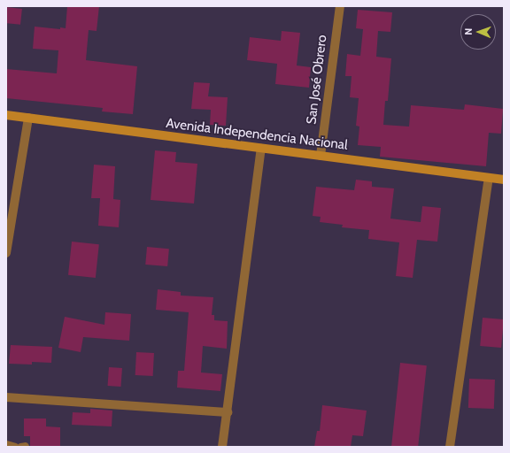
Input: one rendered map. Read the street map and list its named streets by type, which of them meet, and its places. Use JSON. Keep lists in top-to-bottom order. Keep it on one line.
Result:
{"streets":{"main road":["Avenida Independencia Nacional"],"street":["San José Obrero"]},"crossings":[["San José Obrero","Avenida Independencia Nacional"]],"north":"left"}
